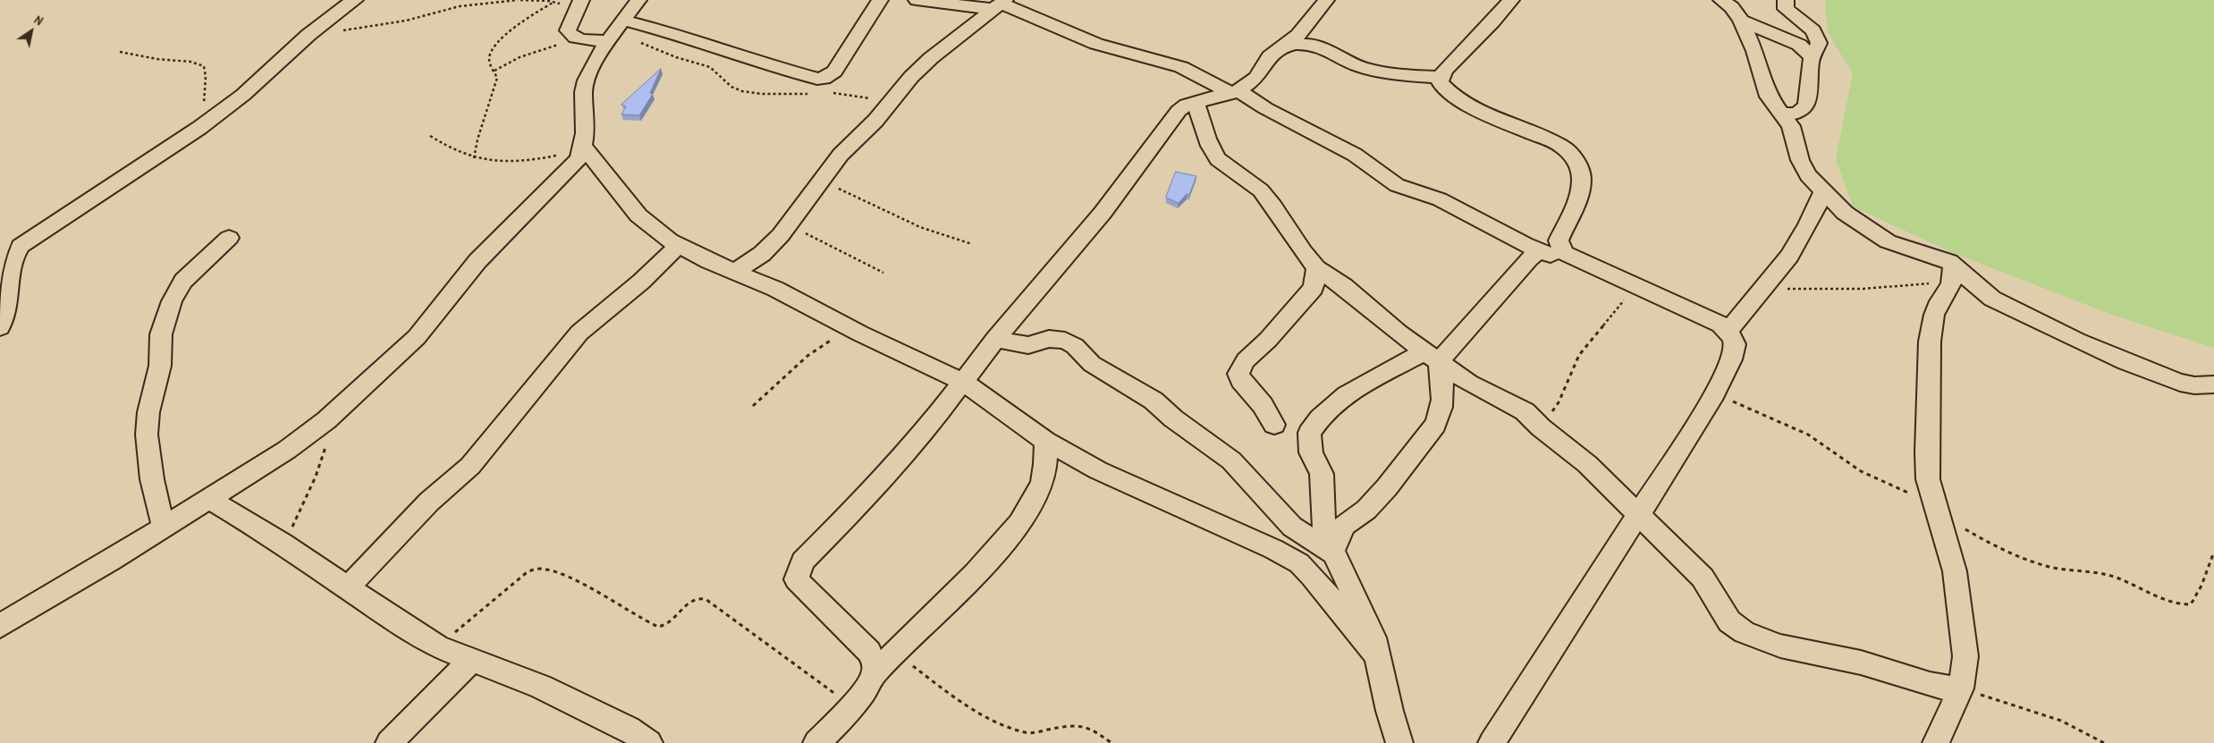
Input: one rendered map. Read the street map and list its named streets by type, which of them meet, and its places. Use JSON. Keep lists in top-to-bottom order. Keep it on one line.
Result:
{"north":"top right"}
